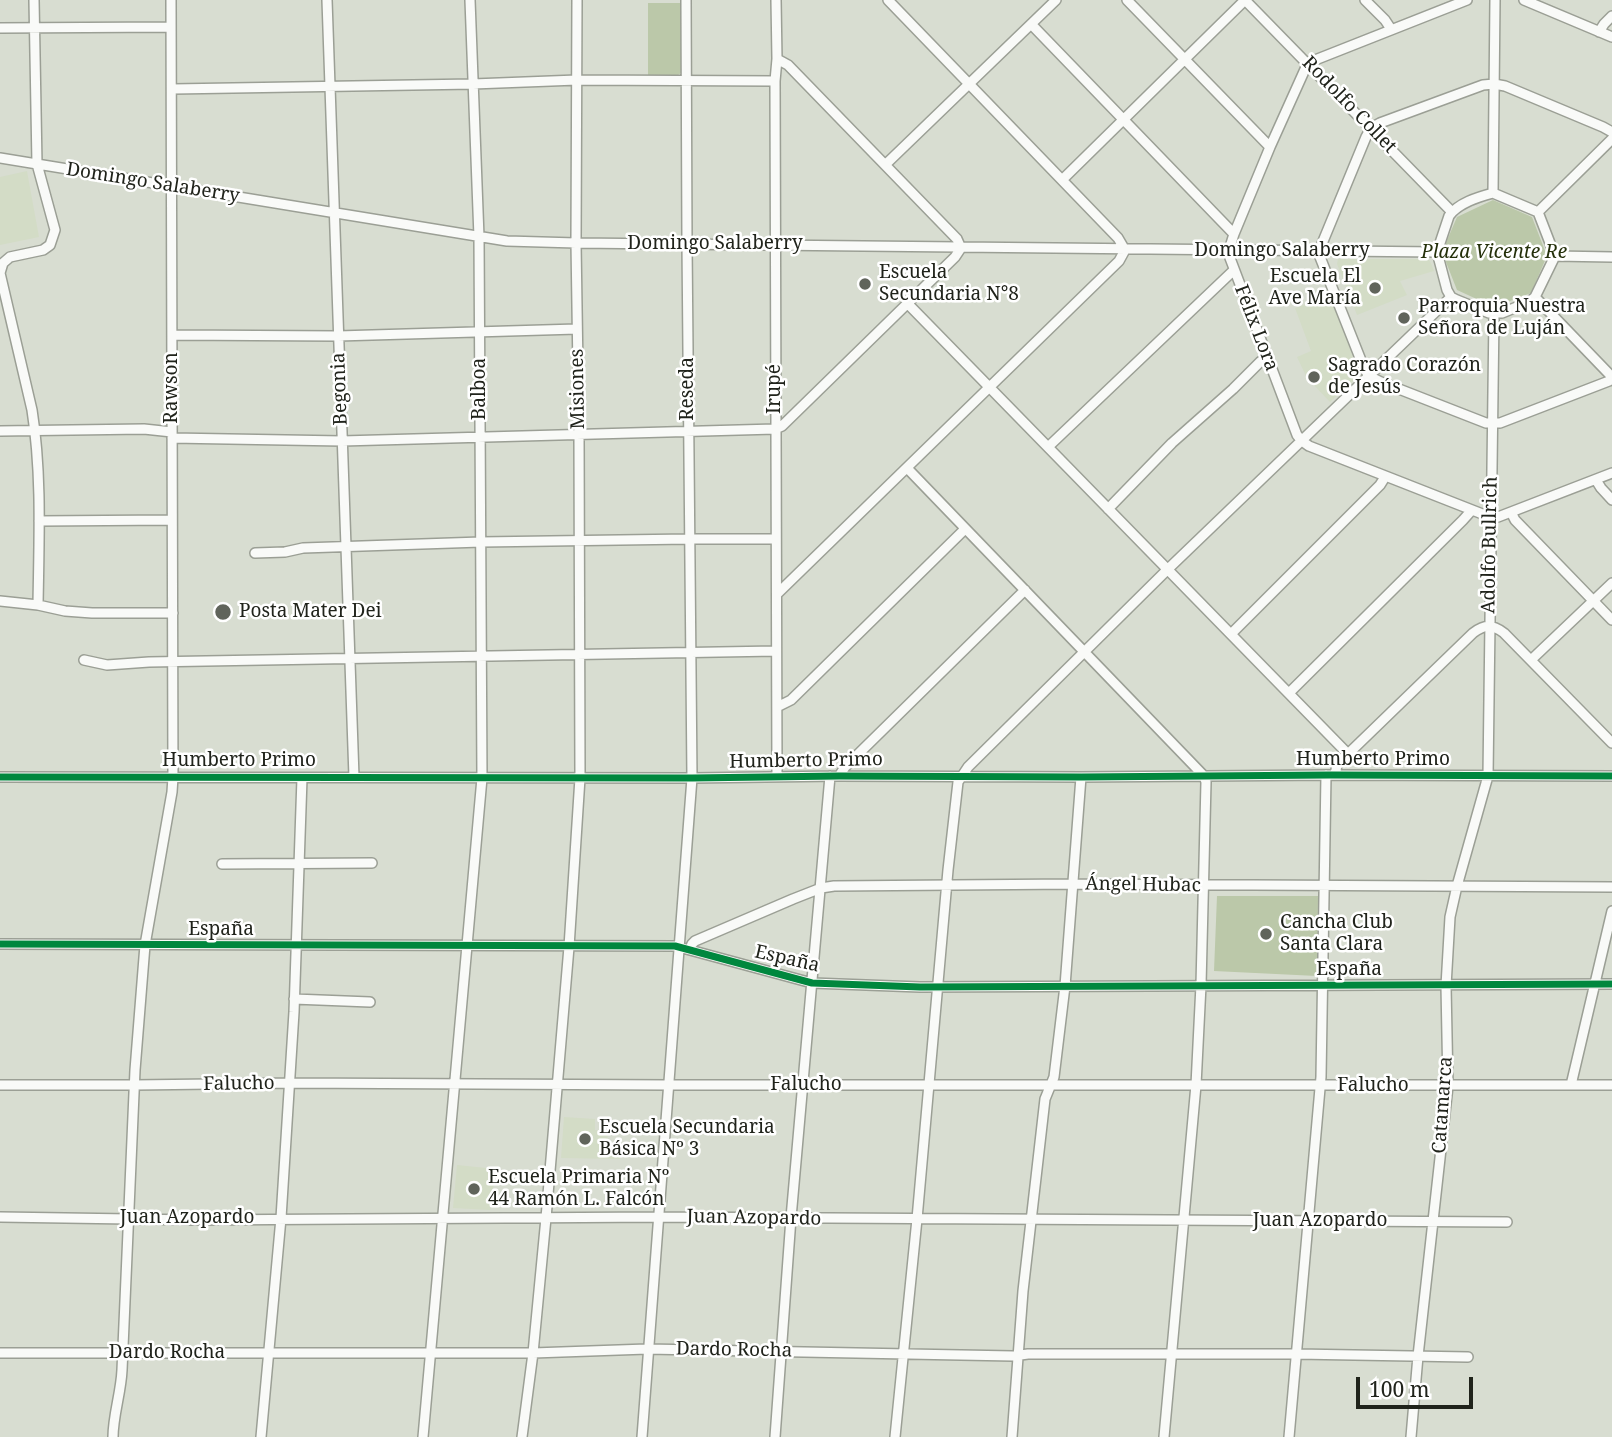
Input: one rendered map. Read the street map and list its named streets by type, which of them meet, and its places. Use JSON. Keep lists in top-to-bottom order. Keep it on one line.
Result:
{"streets":{"street":["Rodolfo Collet","Domingo Salaberry","Félix Lora","Rawson","Begonia","Balboa","Misiones","Reseda","Irupé","Adolfo Bullrich","Humberto Primo","Ángel Hubac","España","Falucho","Catamarca","Juan Azopardo","Dardo Rocha"]},"crossings":[["Rodolfo Collet","Domingo Salaberry"],["Rodolfo Collet","Adolfo Bullrich"],["Domingo Salaberry","Félix Lora"],["Domingo Salaberry","Rawson"],["Domingo Salaberry","Begonia"],["Domingo Salaberry","Balboa"],["Domingo Salaberry","Misiones"],["Domingo Salaberry","Reseda"],["Domingo Salaberry","Irupé"],["Domingo Salaberry","Adolfo Bullrich"],["Rawson","Humberto Primo"],["Rawson","España"],["Rawson","Falucho"],["Rawson","Juan Azopardo"],["Rawson","Dardo Rocha"],["Begonia","Humberto Primo"],["Balboa","Humberto Primo"],["Balboa","España"],["Balboa","Falucho"],["Balboa","Juan Azopardo"],["Balboa","Dardo Rocha"],["Misiones","Humberto Primo"],["Misiones","España"],["Misiones","Falucho"],["Misiones","Juan Azopardo"],["Misiones","Dardo Rocha"],["Reseda","Humberto Primo"],["Reseda","Ángel Hubac"],["Reseda","España"],["Reseda","Falucho"],["Reseda","Juan Azopardo"],["Reseda","Dardo Rocha"],["Irupé","Humberto Primo"],["Adolfo Bullrich","Humberto Primo"],["Adolfo Bullrich","Catamarca"],["Humberto Primo","Catamarca"],["Ángel Hubac","España"],["Ángel Hubac","Catamarca"],["España","Catamarca"],["Falucho","Catamarca"],["Catamarca","Juan Azopardo"],["Catamarca","Dardo Rocha"]],"parks":["Plaza Vicente Re"],"places":["Escuela Secundaria N°8","Escuela El Ave María","Parroquia Nuestra Señora de Luján","Sagrado Corazón de Jesús","Posta Mater Dei","Cancha Club Santa Clara","Escuela Secundaria Básica Nº 3","Escuela Primaria Nº 44 Ramón L. Falcón"],"scale_bar":"100 m"}
